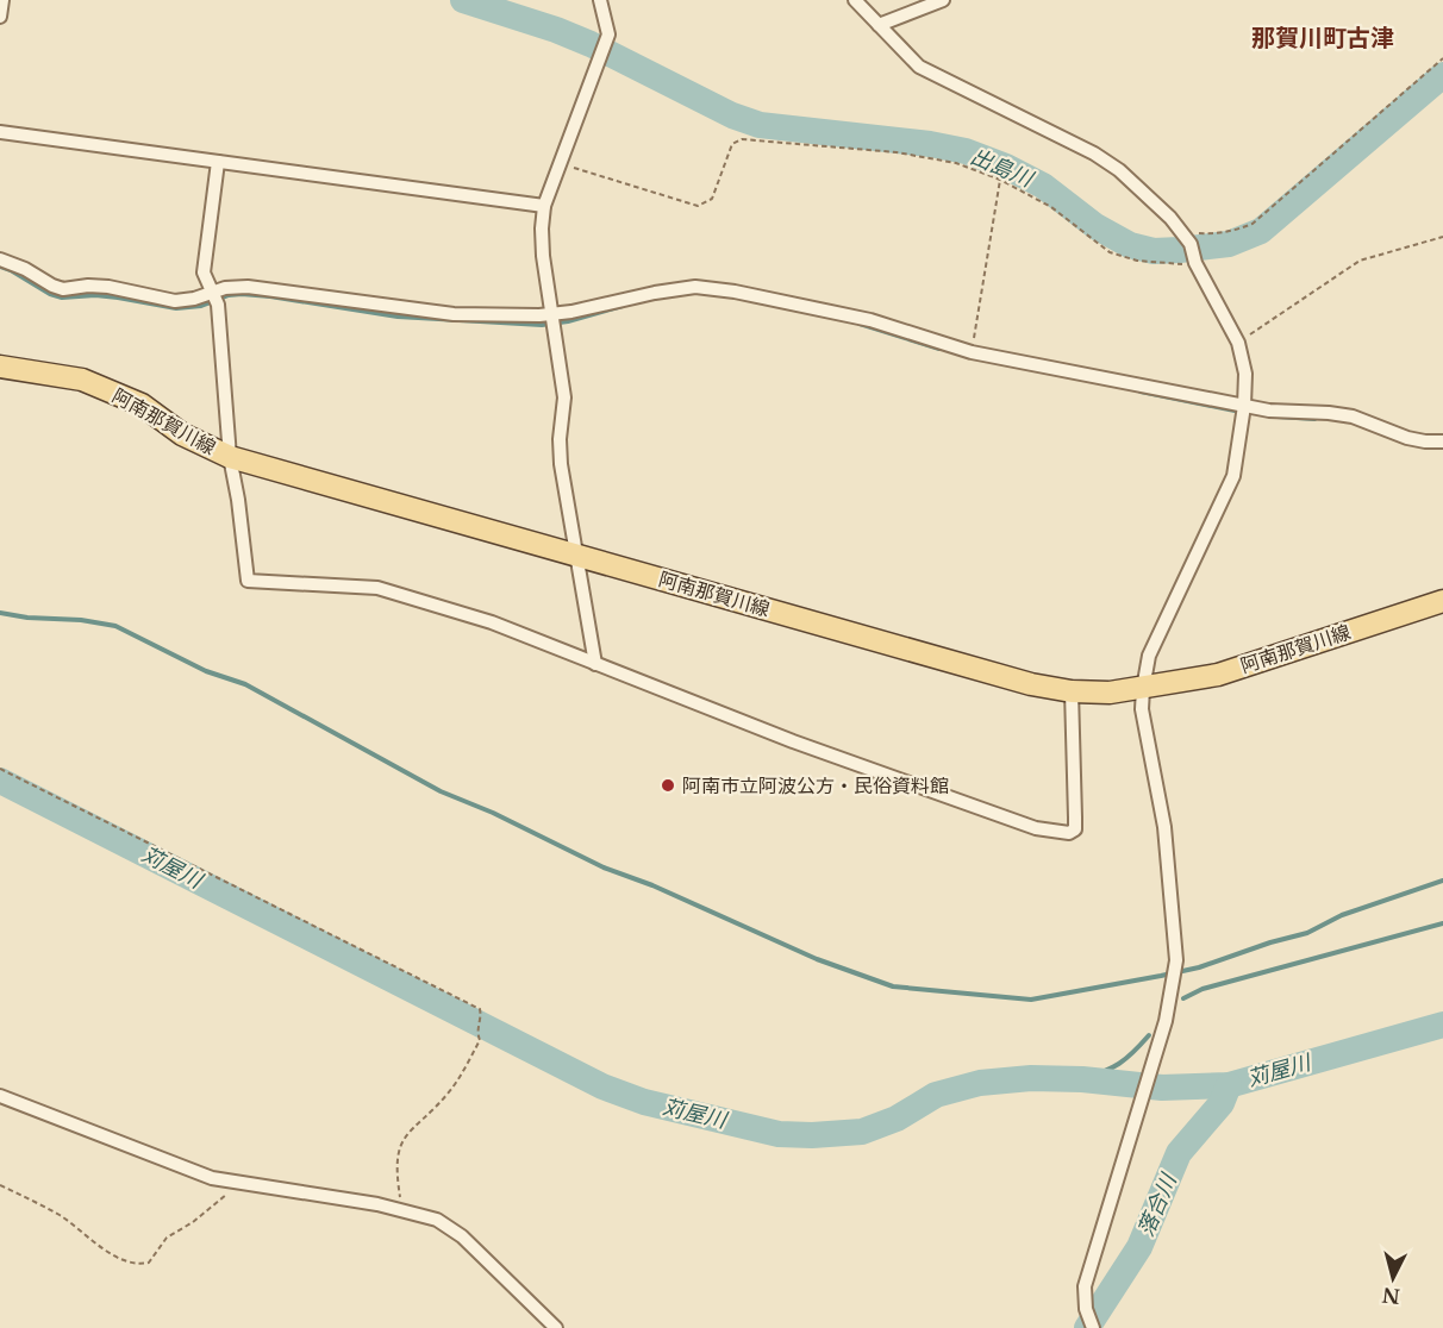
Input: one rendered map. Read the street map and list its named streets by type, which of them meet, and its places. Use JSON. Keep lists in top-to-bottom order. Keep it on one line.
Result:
{"streets":{"main road":["阿南那賀川線"]},"districts":["那賀川町古津"],"water":["出島川","苅屋川","落合川"],"places":["阿南市立阿波公方・民俗資料館"],"north":"bottom"}
